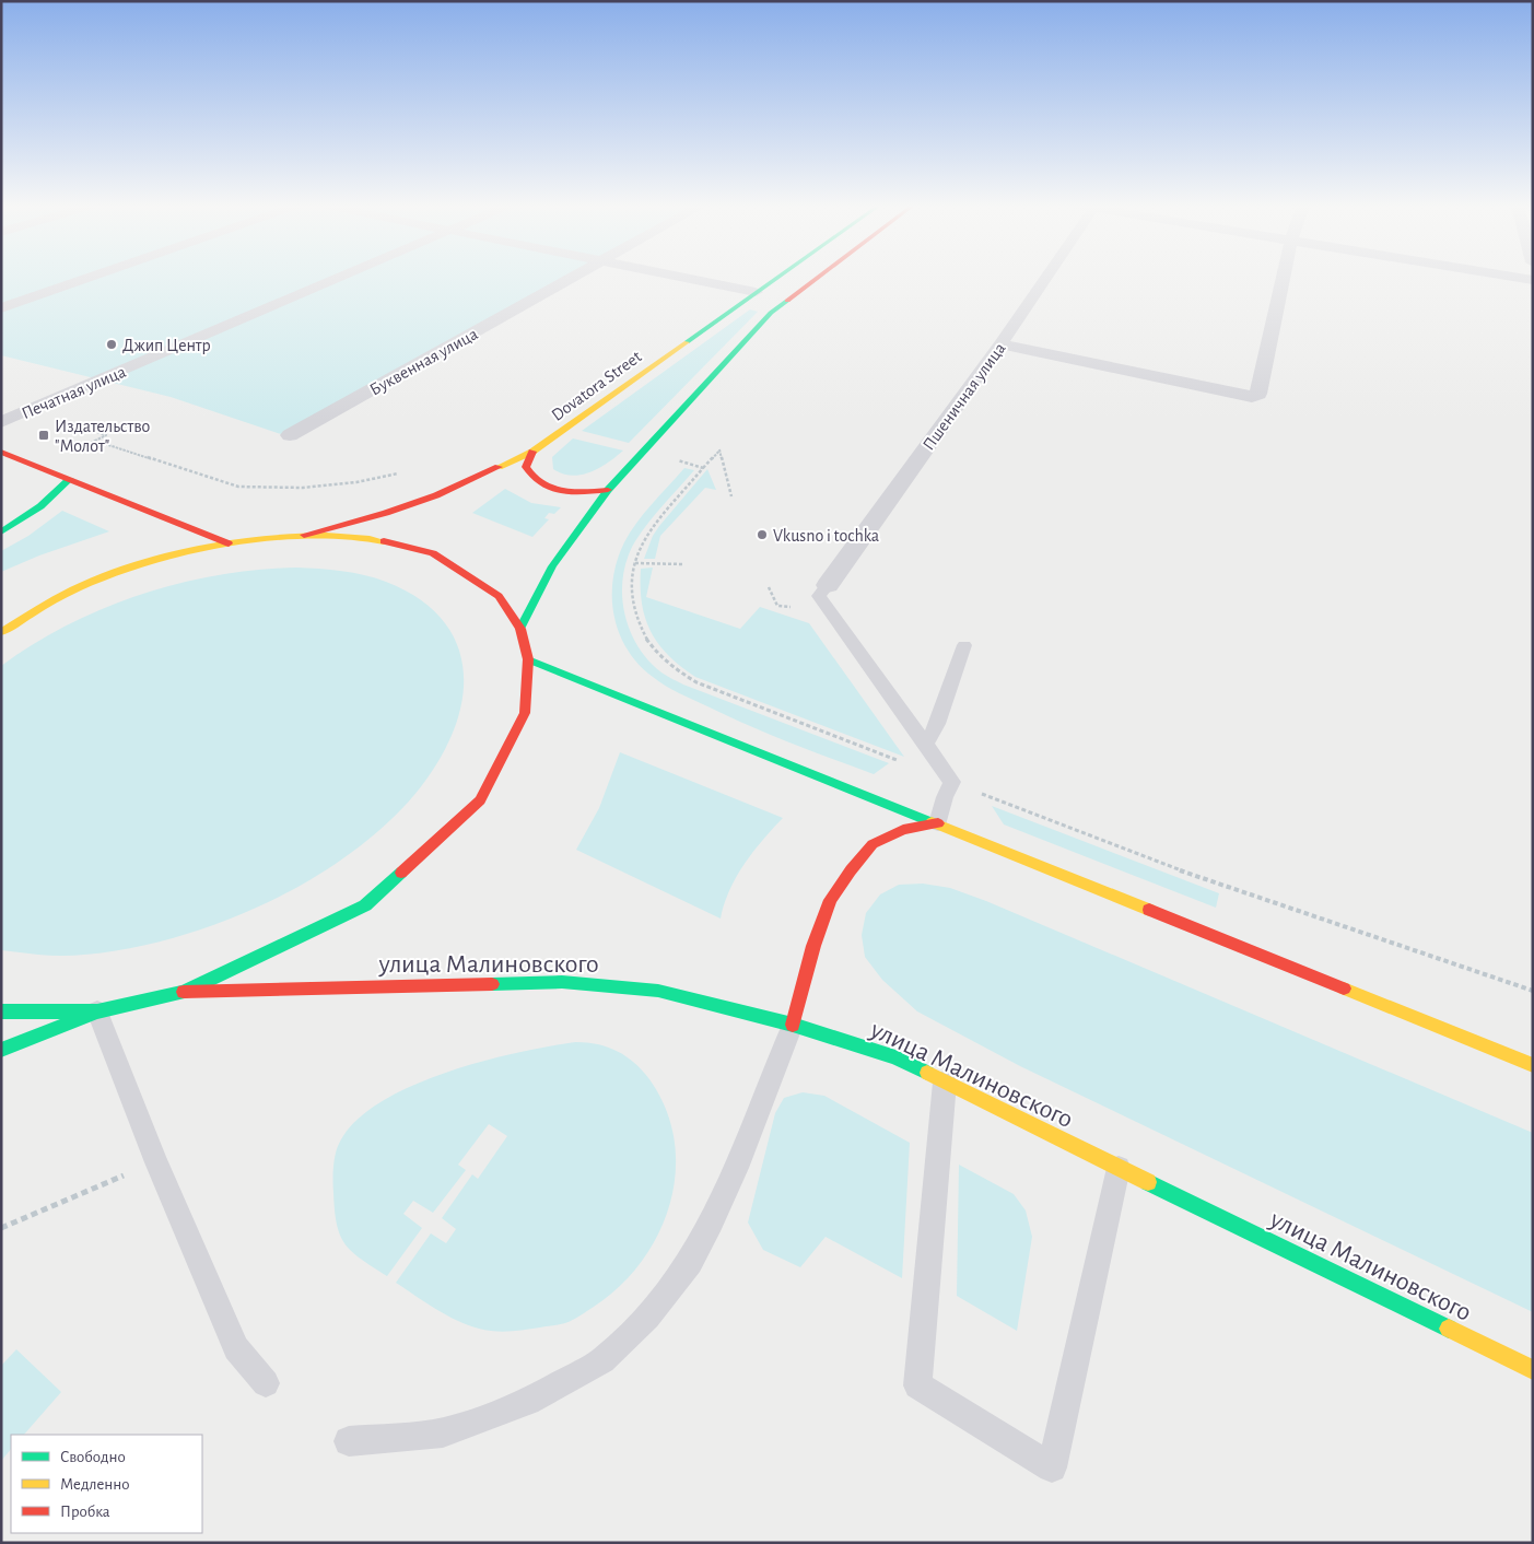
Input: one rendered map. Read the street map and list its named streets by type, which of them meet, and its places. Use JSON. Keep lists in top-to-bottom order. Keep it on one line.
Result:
{"streets":{"main road":["Dovatora Street","улица Малиновского"],"street":["Буквенная улица","Печатная улица","Пшеничная улица"]},"places":{"other":["Джип Центр","Vkusno i tochka"],"transit":["Издательство \"Молот\""]},"legend":["Свободно","Медленно","Пробка"]}
